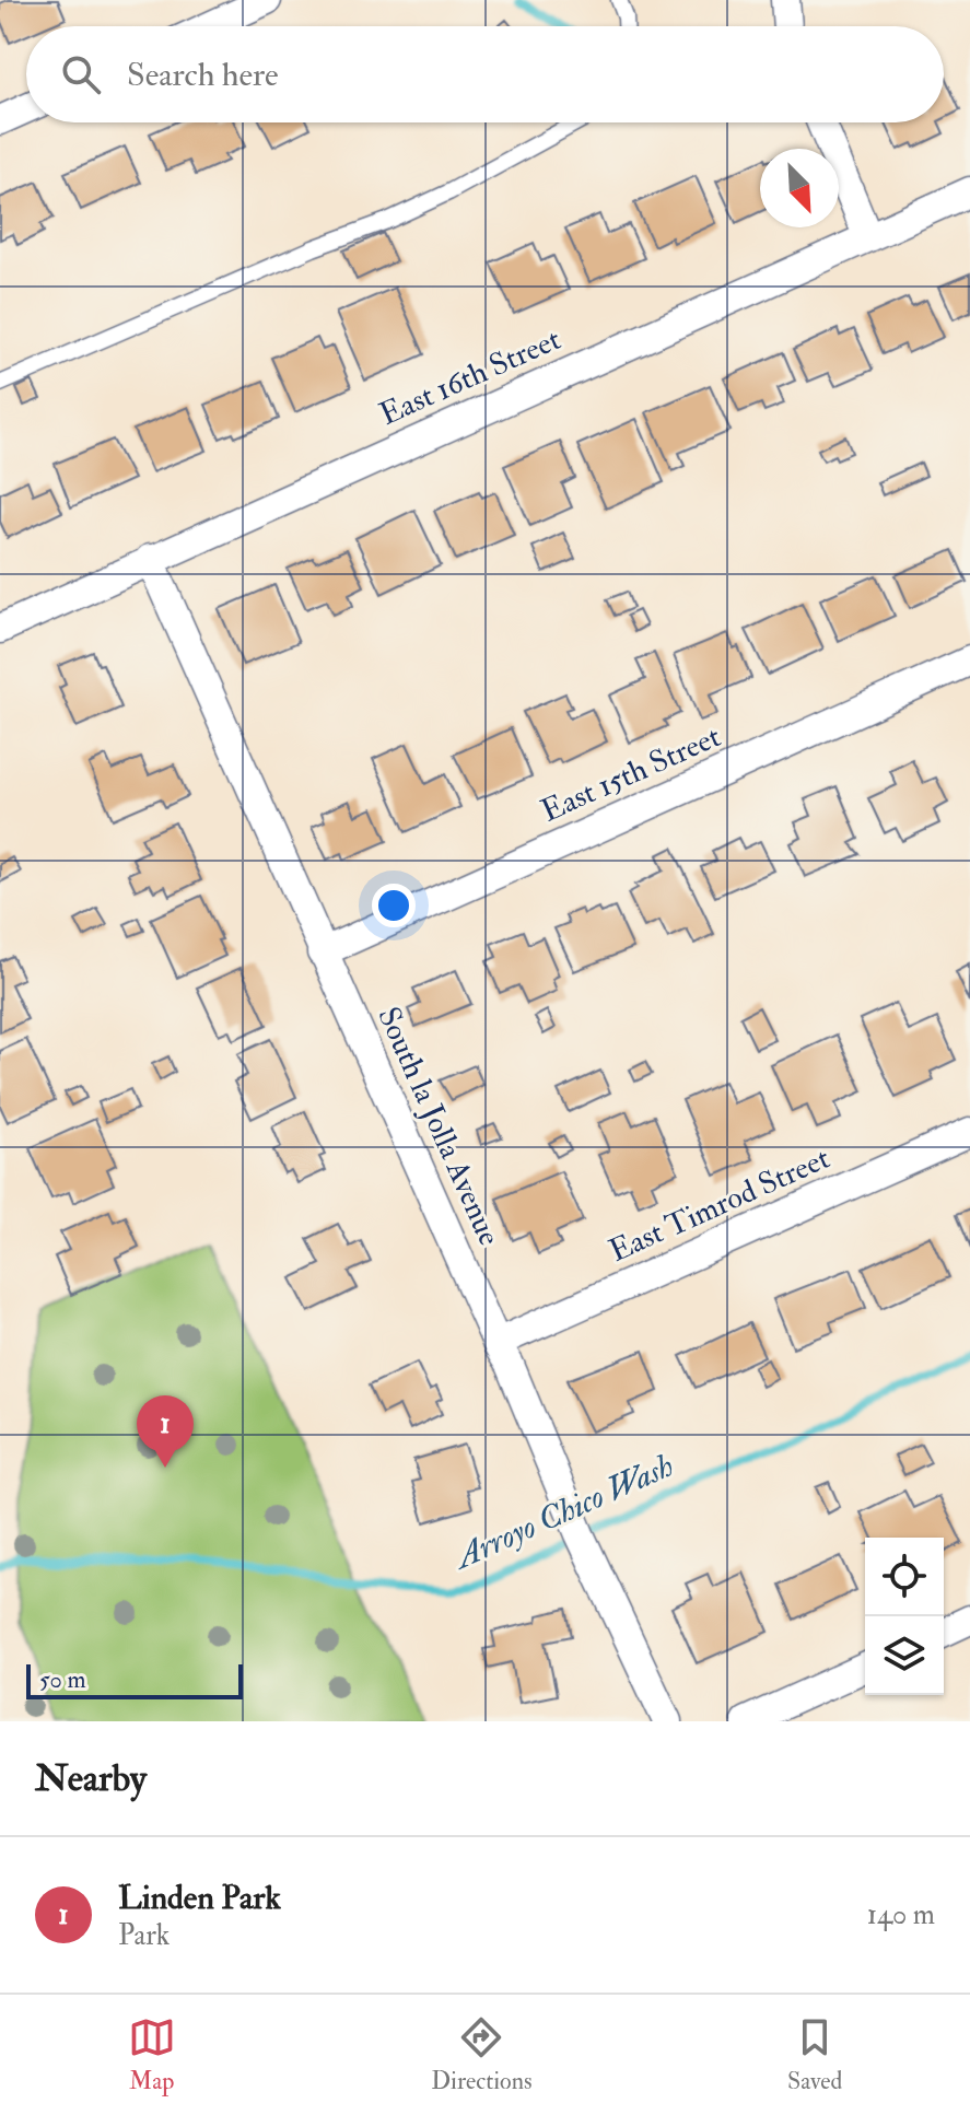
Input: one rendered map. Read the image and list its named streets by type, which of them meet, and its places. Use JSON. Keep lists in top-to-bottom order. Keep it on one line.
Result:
{"streets":{"street":["East 16th Street","East 15th Street","South la Jolla Avenue","East Timrod Street"]},"crossings":[["East 16th Street","South la Jolla Avenue"],["East 15th Street","South la Jolla Avenue"],["South la Jolla Avenue","East Timrod Street"]],"water":["Arroyo Chico Wash"],"scale_bar":"50 m","north":"bottom right","page":{"search":"Search here","pins":"1","scale":"50 m","heading":"Nearby","list":[{"mark":"1","name":"Linden Park","note":"Park","value":"140 m"}],"nav":["Map","Directions","Saved"]}}
